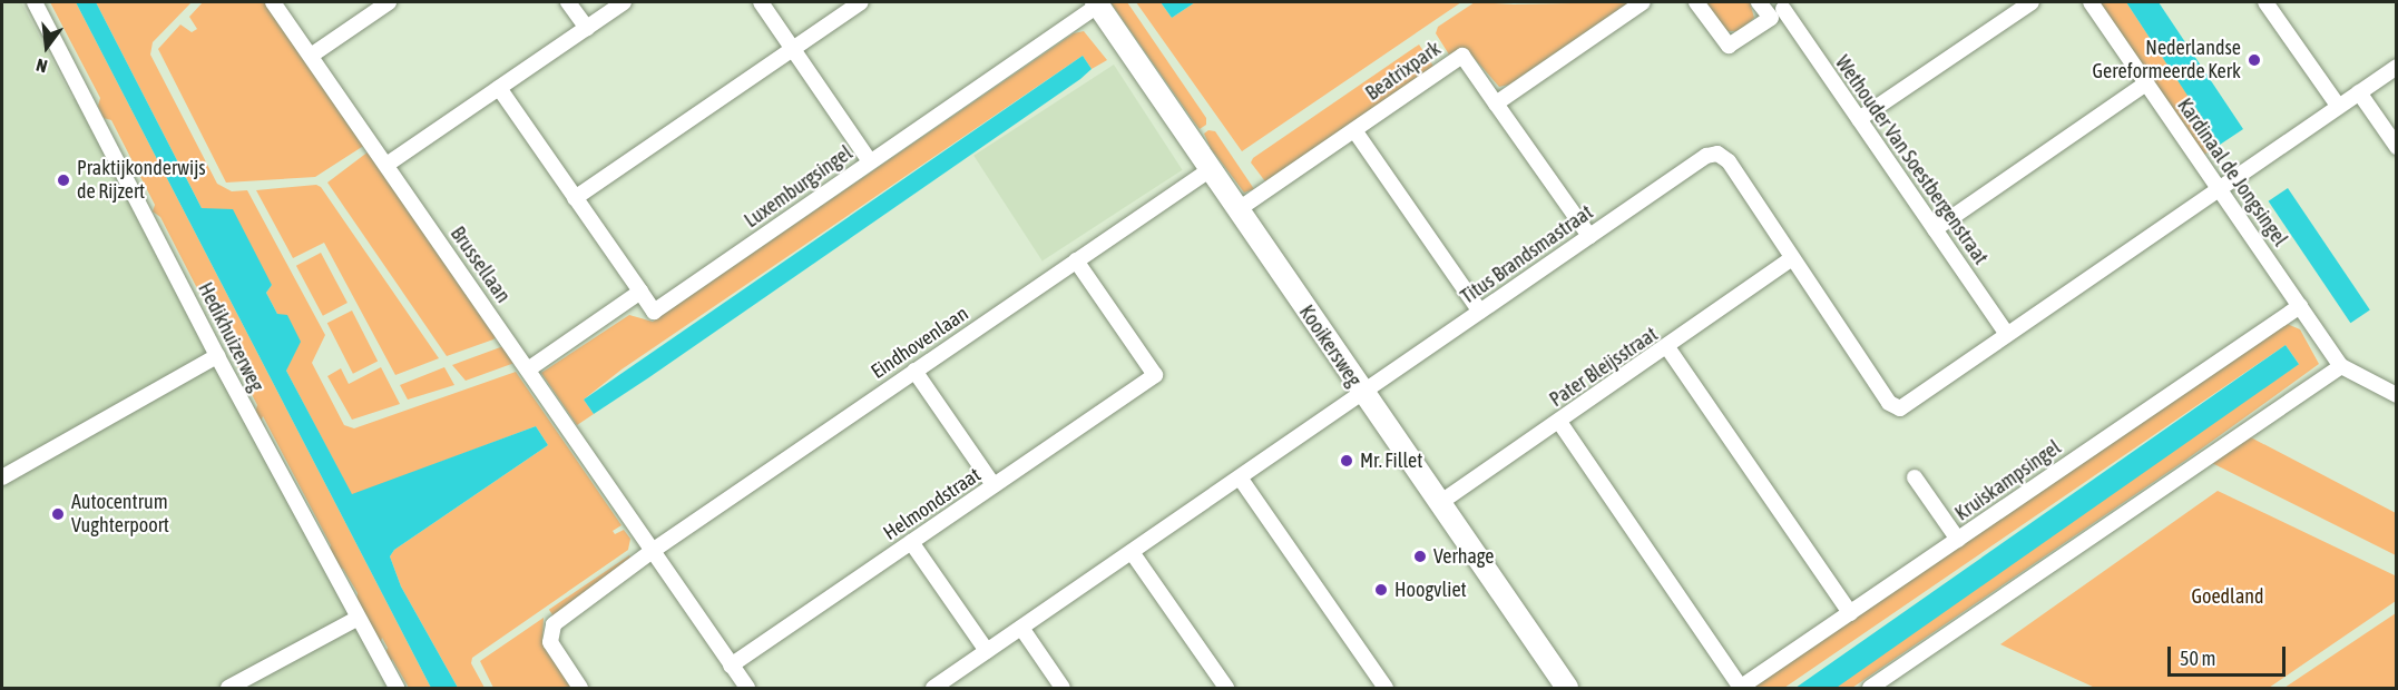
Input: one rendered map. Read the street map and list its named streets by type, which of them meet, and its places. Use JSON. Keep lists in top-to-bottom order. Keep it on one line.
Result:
{"streets":{"street":["Beatrixpark","Wethouder Van Soestbergenstraat","Kardinaal de Jongsingel","Luxemburgsingel","Titus Brandsmastraat","Brussellaan","Hedikhuizerweg","Eindhovenlaan","Kooikersweg","Pater Bleijsstraat","Kruiskampsingel","Helmondstraat"]},"crossings":[["Beatrixpark","Kooikersweg"],["Kardinaal de Jongsingel","Kruiskampsingel"],["Luxemburgsingel","Kooikersweg"],["Titus Brandsmastraat","Kooikersweg"],["Titus Brandsmastraat","Pater Bleijsstraat"],["Brussellaan","Eindhovenlaan"],["Brussellaan","Helmondstraat"],["Eindhovenlaan","Kooikersweg"],["Eindhovenlaan","Helmondstraat"],["Kooikersweg","Pater Bleijsstraat"]],"parks":["Goedland"],"places":["Nederlandse Gereformeerde Kerk","Praktijkonderwijs de Rijzert","Mr. Fillet","Autocentrum Vughterpoort","Verhage","Hoogvliet"],"scale_bar":"50 m","north":"bottom"}
